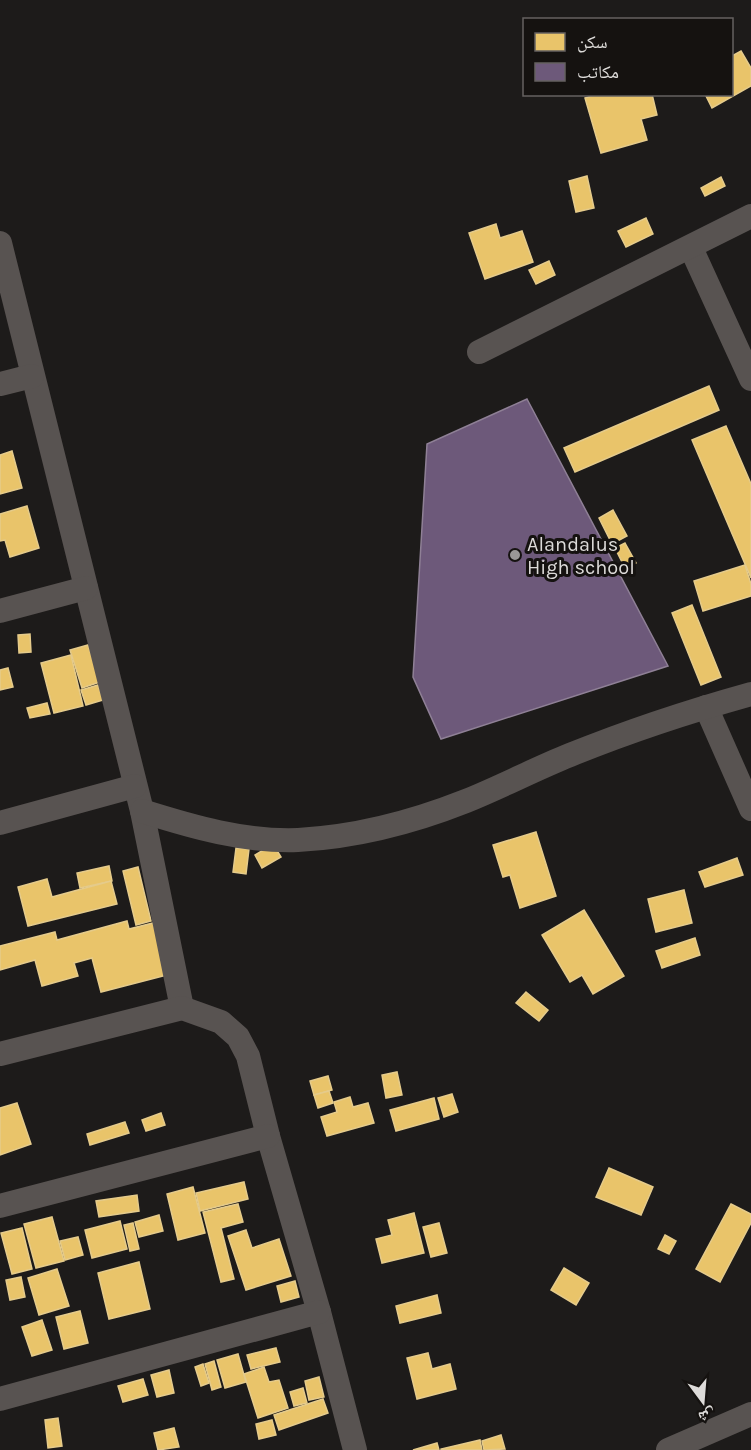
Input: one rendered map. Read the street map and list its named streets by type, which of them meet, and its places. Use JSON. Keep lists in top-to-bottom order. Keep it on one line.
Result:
{"places":["Alandalus High school"],"legend":["سكن","مكاتب"],"north":"bottom"}
